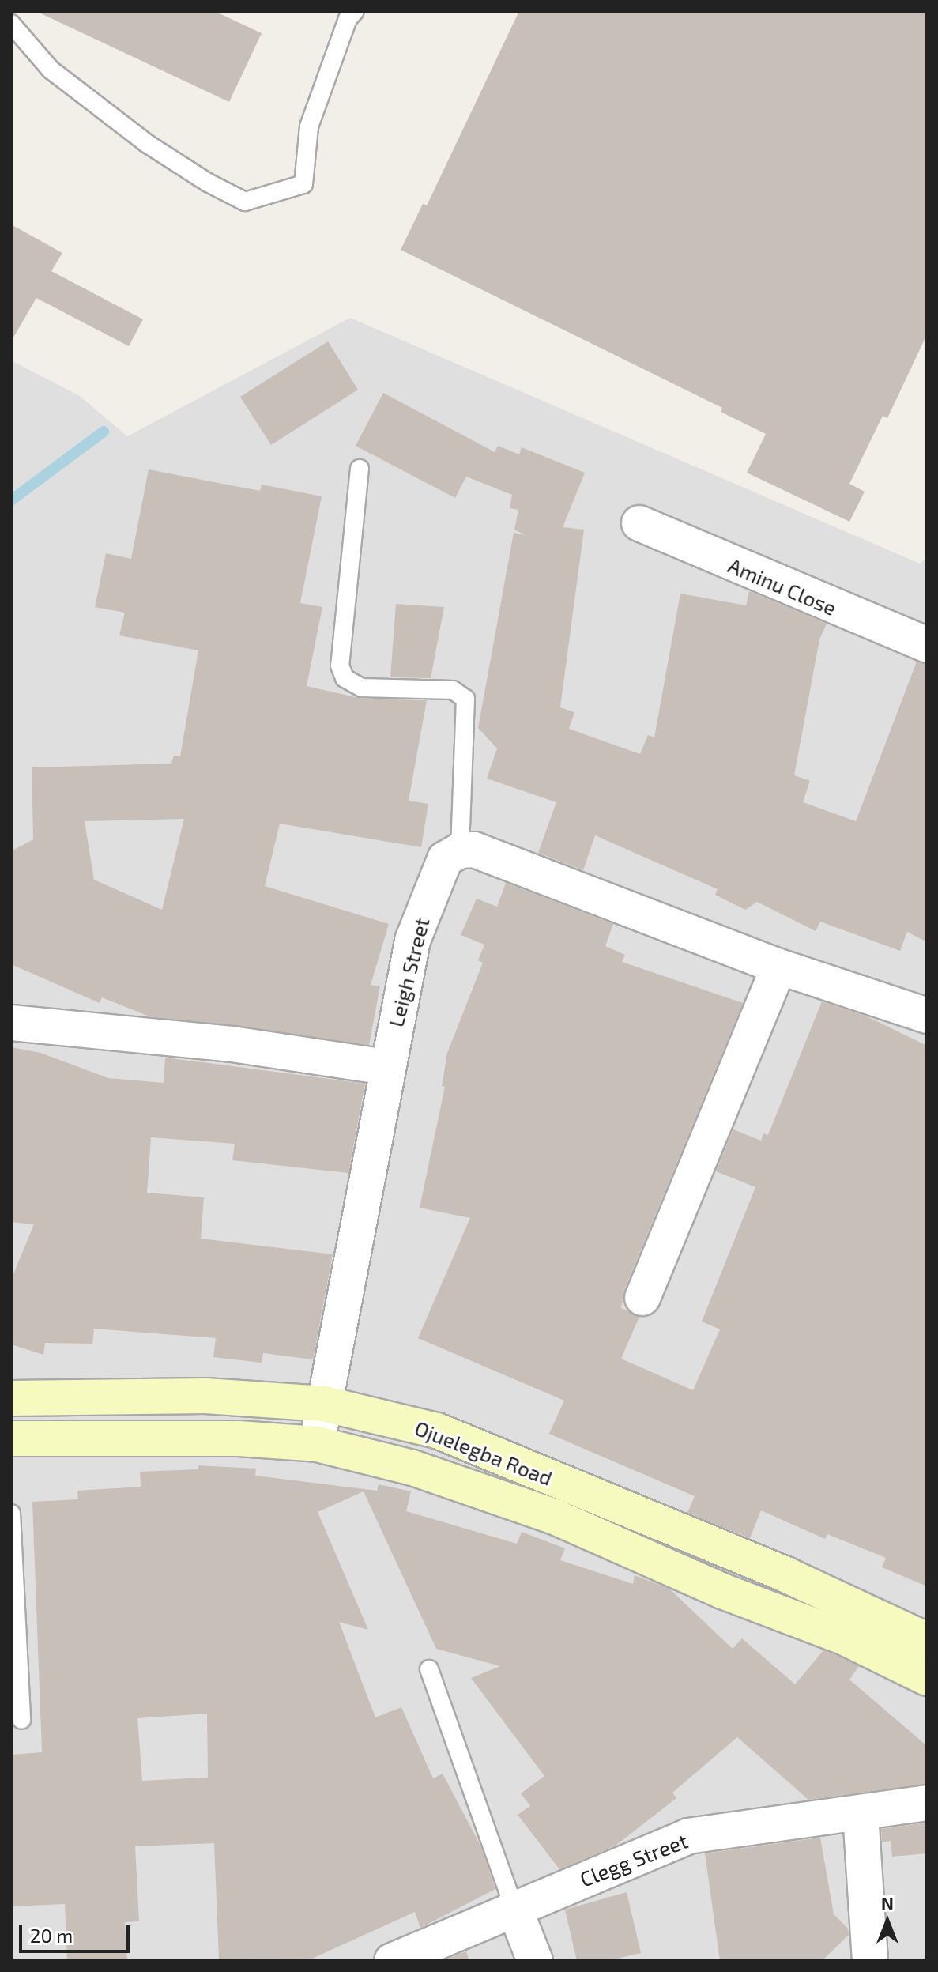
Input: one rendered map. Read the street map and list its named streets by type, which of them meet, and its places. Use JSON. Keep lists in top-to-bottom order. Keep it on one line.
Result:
{"streets":{"main road":["Ojuelegba Road"],"street":["Aminu Close","Leigh Street","Clegg Street"]},"crossings":[["Leigh Street","Ojuelegba Road"]],"scale_bar":"20 m","north":"top"}
